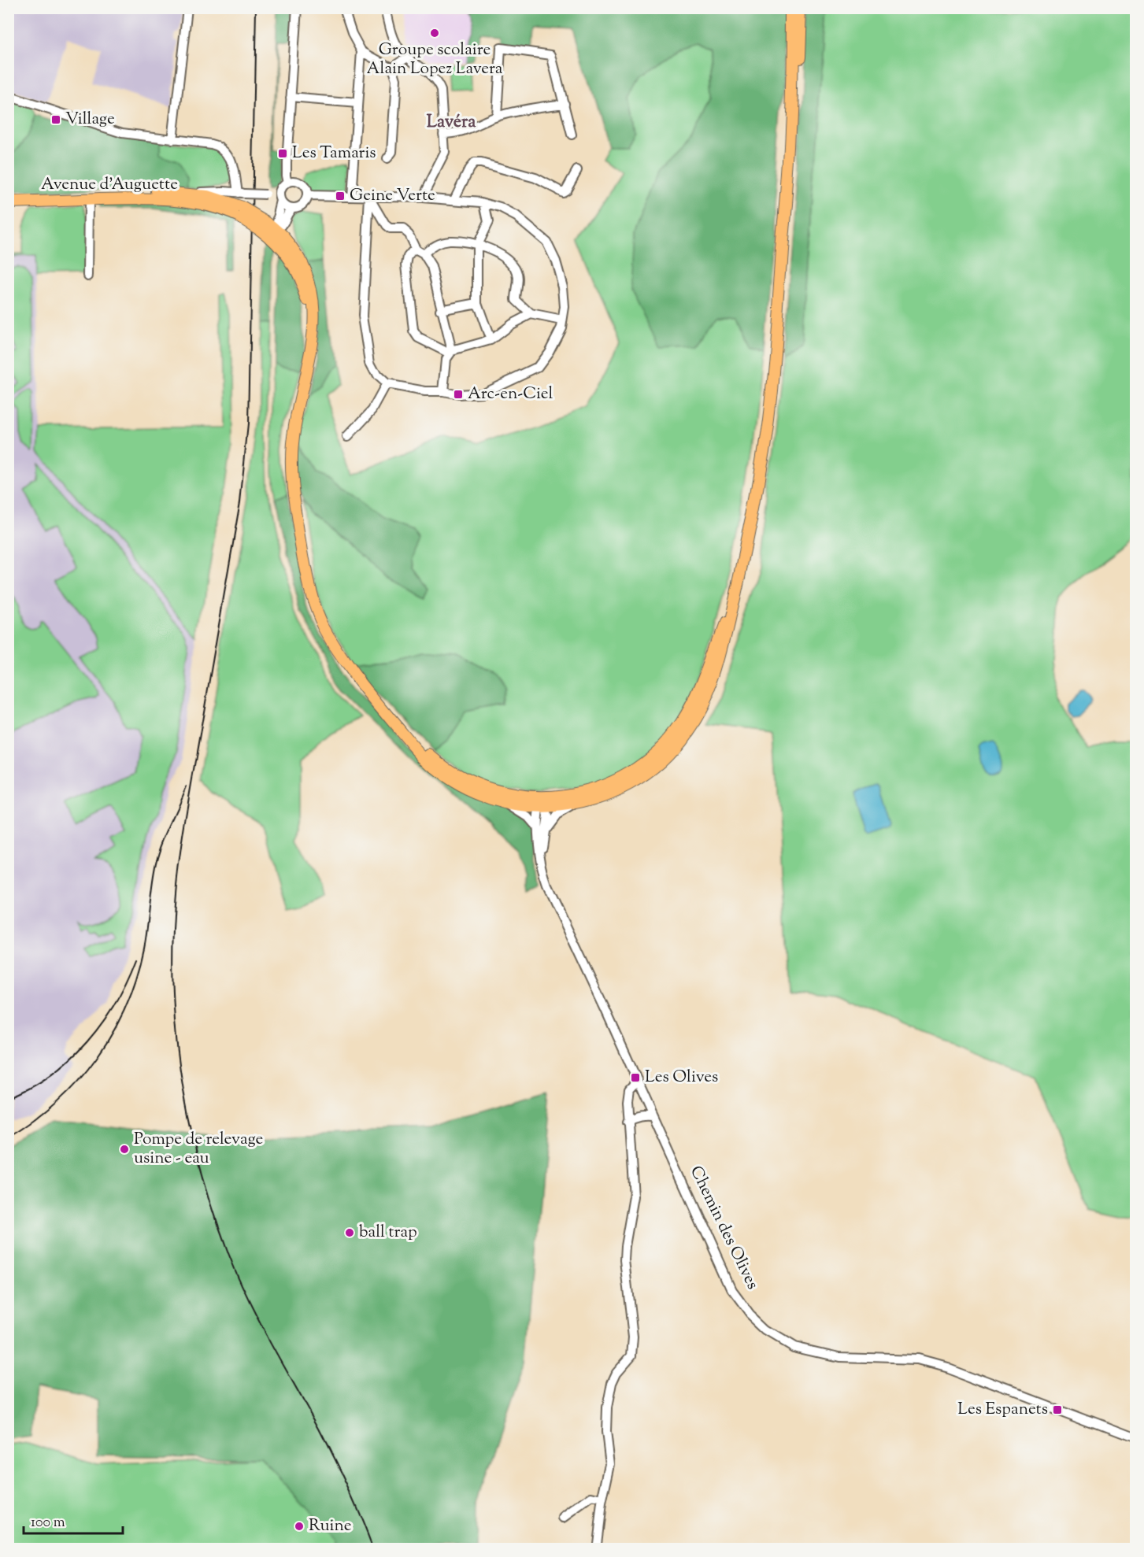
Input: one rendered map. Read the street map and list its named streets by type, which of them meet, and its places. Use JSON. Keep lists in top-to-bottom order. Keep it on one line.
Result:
{"streets":{"main road":["Avenue d'Auguette"],"street":["Chemin des Olives"]},"districts":["Lavéra"],"places":{"other":["Groupe scolaire Alain Lopez Lavera","Pompe de relevage usine - eau","ball trap","Ruine"],"transit":["Village","Les Tamaris","Geine Verte","Arc-en-Ciel","Les Olives","Les Espanets"]},"scale_bar":"100 m"}
